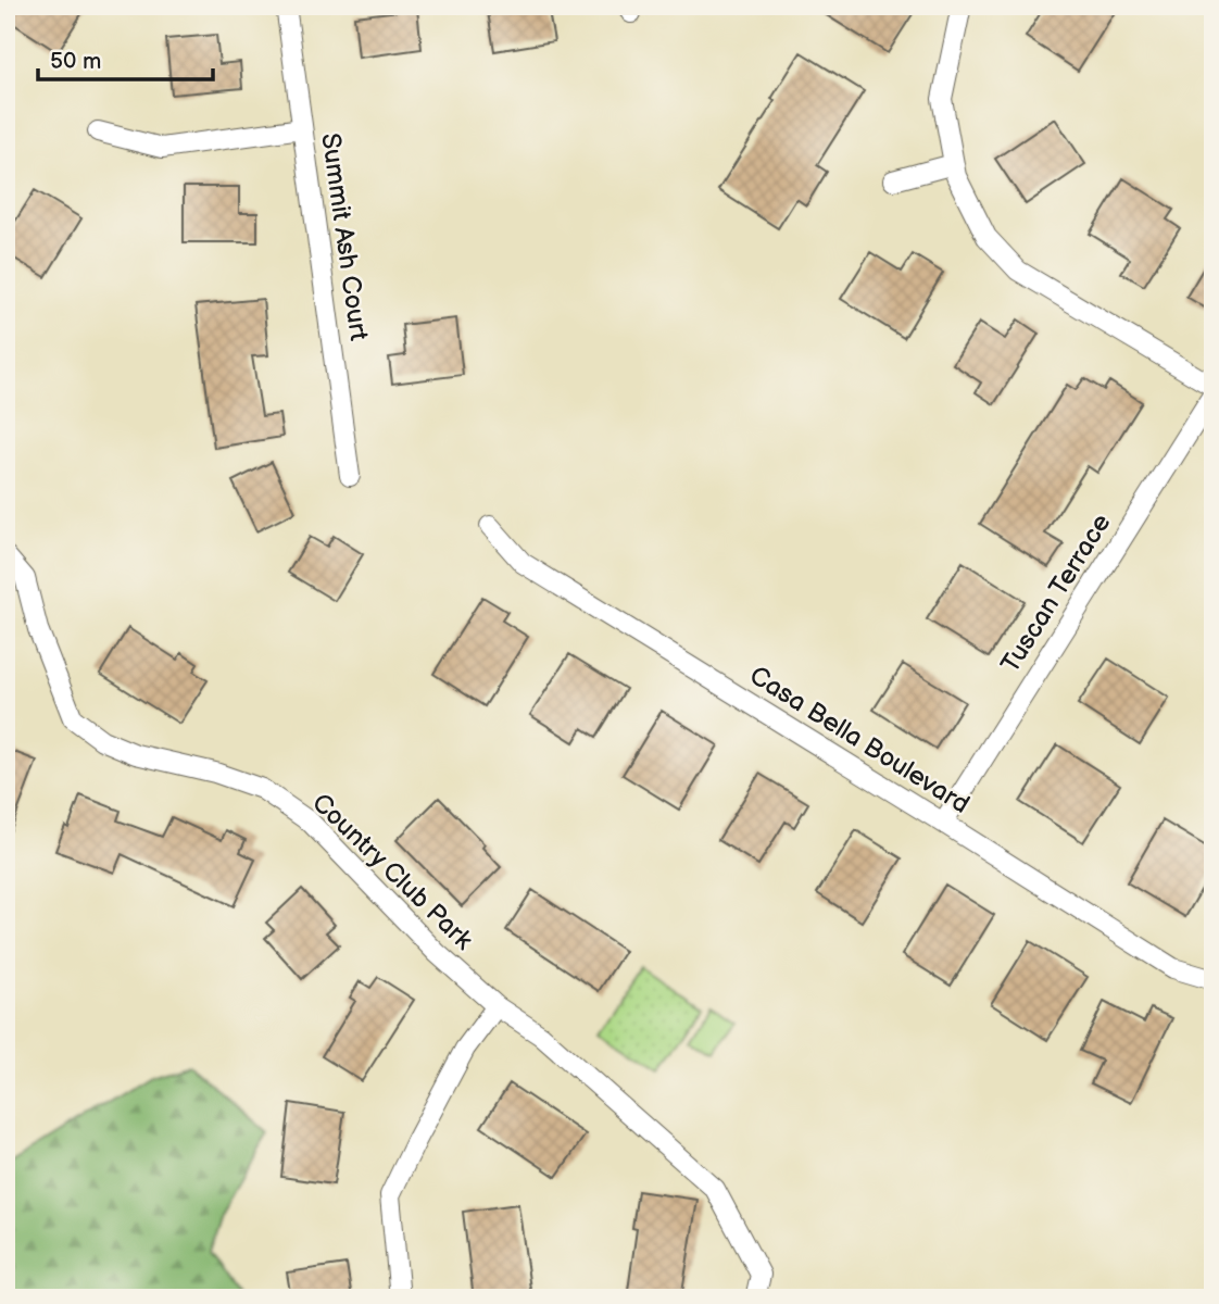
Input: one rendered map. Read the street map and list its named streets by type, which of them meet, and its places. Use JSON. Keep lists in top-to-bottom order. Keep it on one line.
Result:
{"streets":{"street":["Summit Ash Court","Tuscan Terrace","Casa Bella Boulevard","Country Club Park"]},"crossings":[["Tuscan Terrace","Casa Bella Boulevard"]],"scale_bar":"50 m"}
